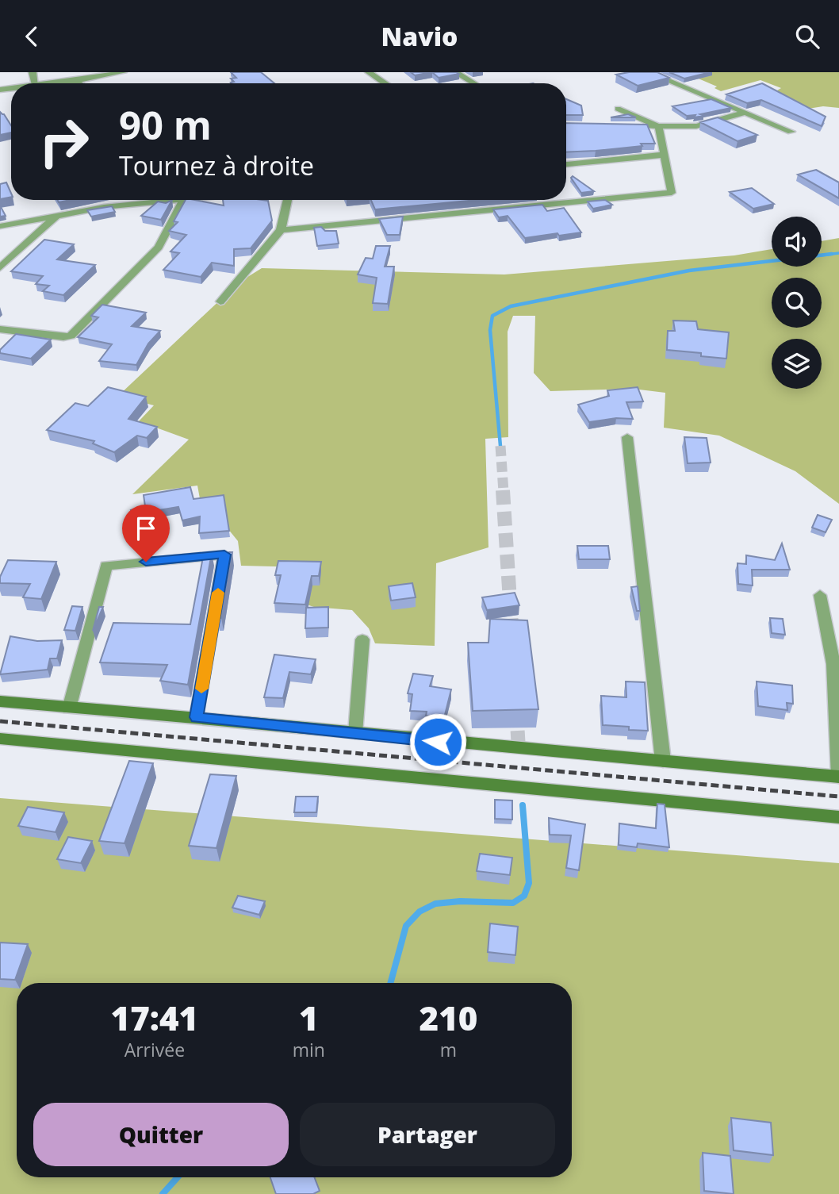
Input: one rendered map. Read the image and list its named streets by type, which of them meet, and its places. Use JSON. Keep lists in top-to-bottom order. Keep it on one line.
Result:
{"page":{"header":"Navio","turn":["90 m","Tournez à droite"],"eta":["17:41","Arrivée","1","min","210","m"],"buttons":["Quitter","Partager"]}}
